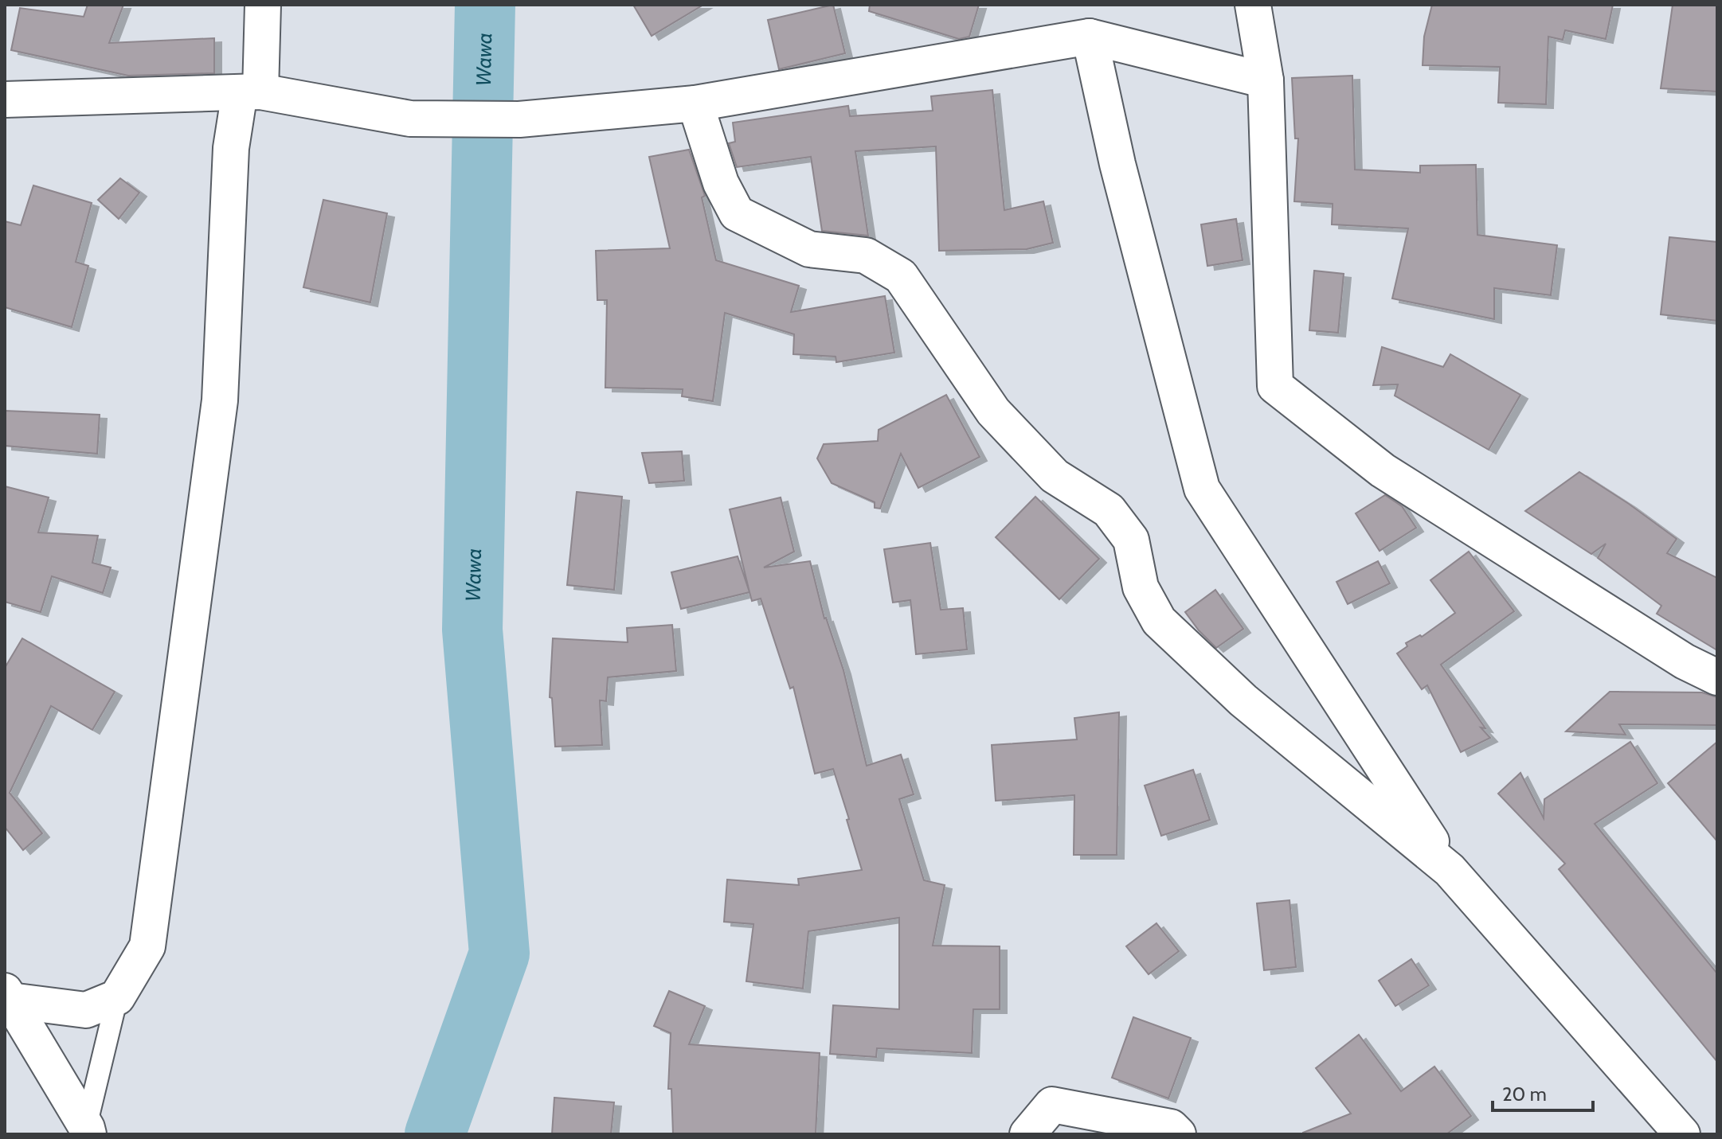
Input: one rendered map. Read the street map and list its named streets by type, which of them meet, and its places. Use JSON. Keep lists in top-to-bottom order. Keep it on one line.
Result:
{"water":["Wawa"],"scale_bar":"20 m"}
